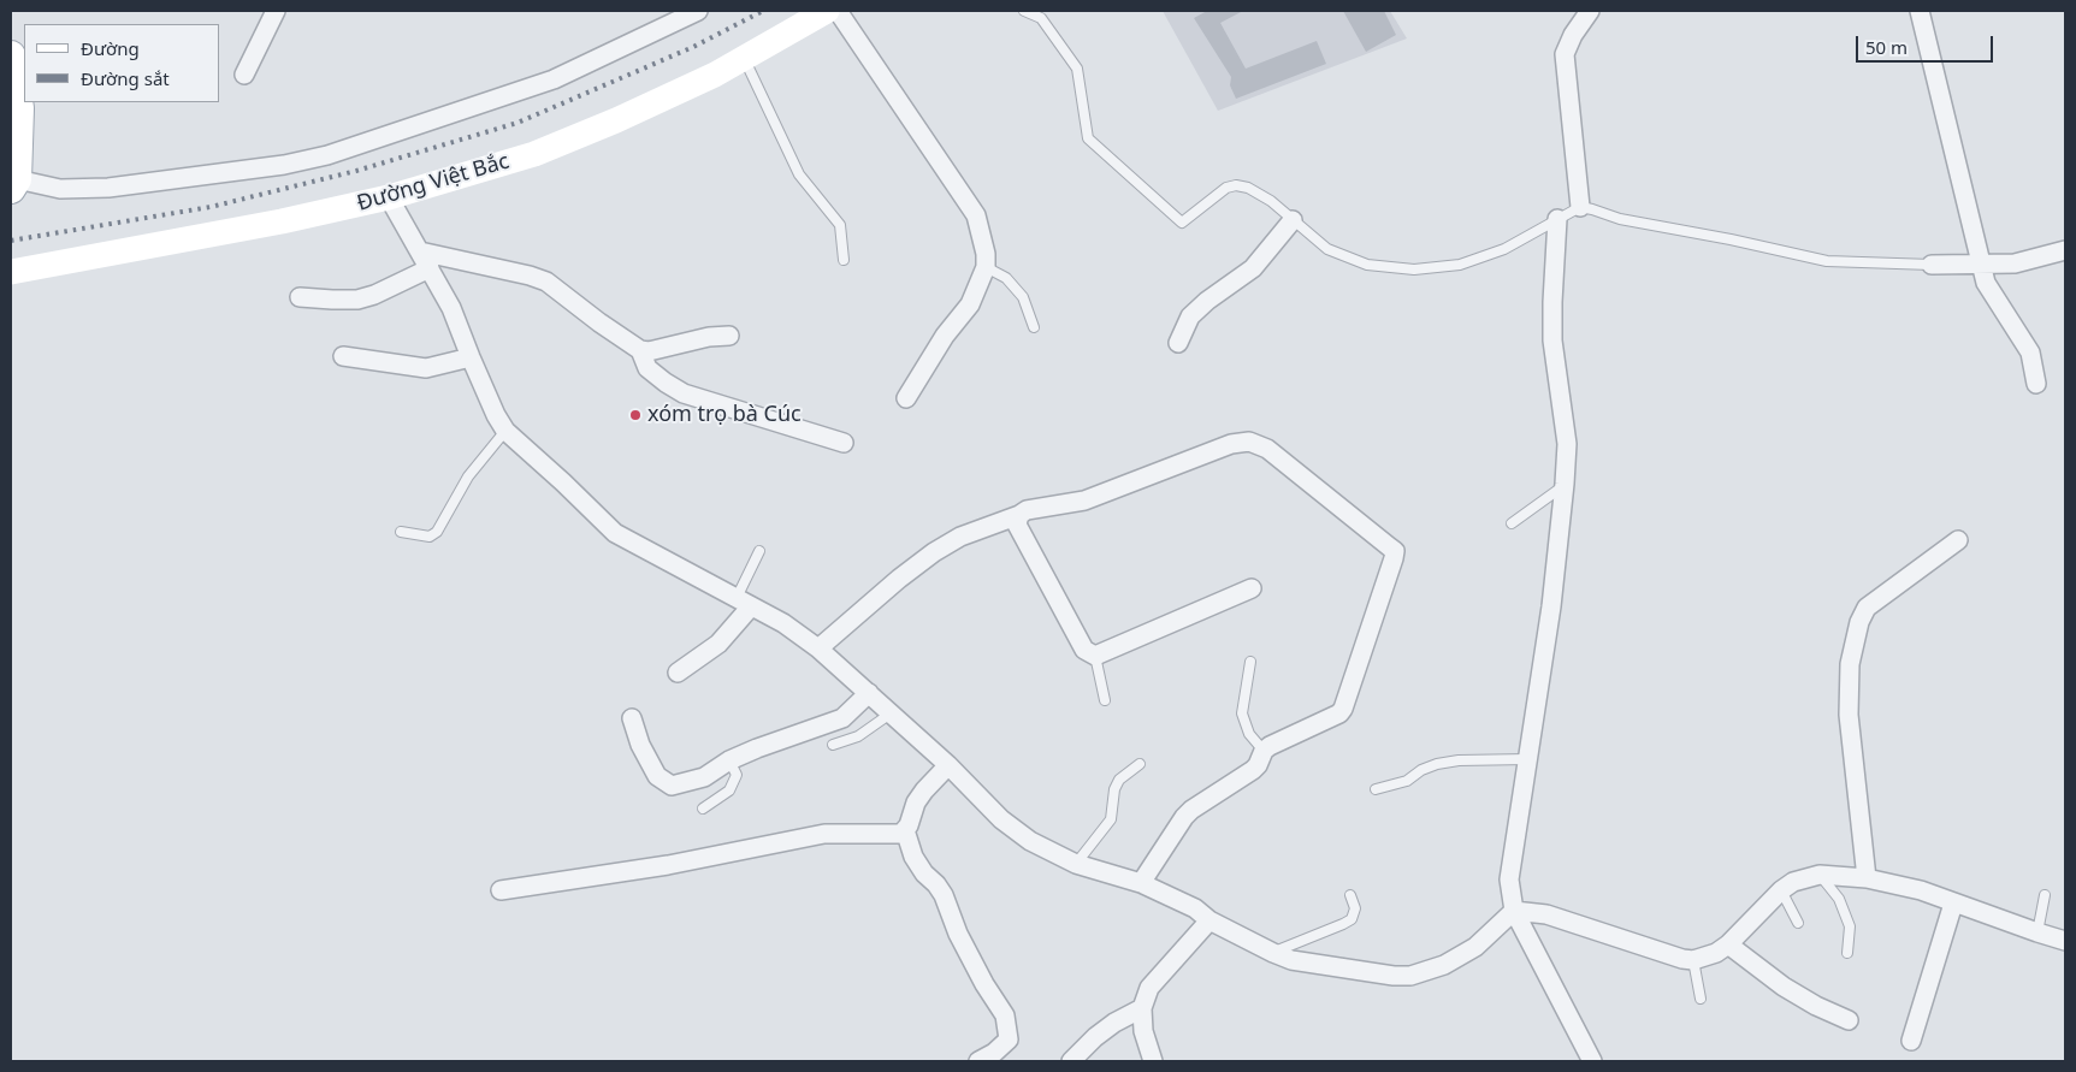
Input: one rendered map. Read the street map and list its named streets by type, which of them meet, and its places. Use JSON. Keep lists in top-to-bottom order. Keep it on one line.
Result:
{"streets":{"street":["Đường Việt Bắc"]},"places":["xóm trọ bà Cúc"],"legend":["Đường","Đường sắt"],"scale_bar":"50 m"}
